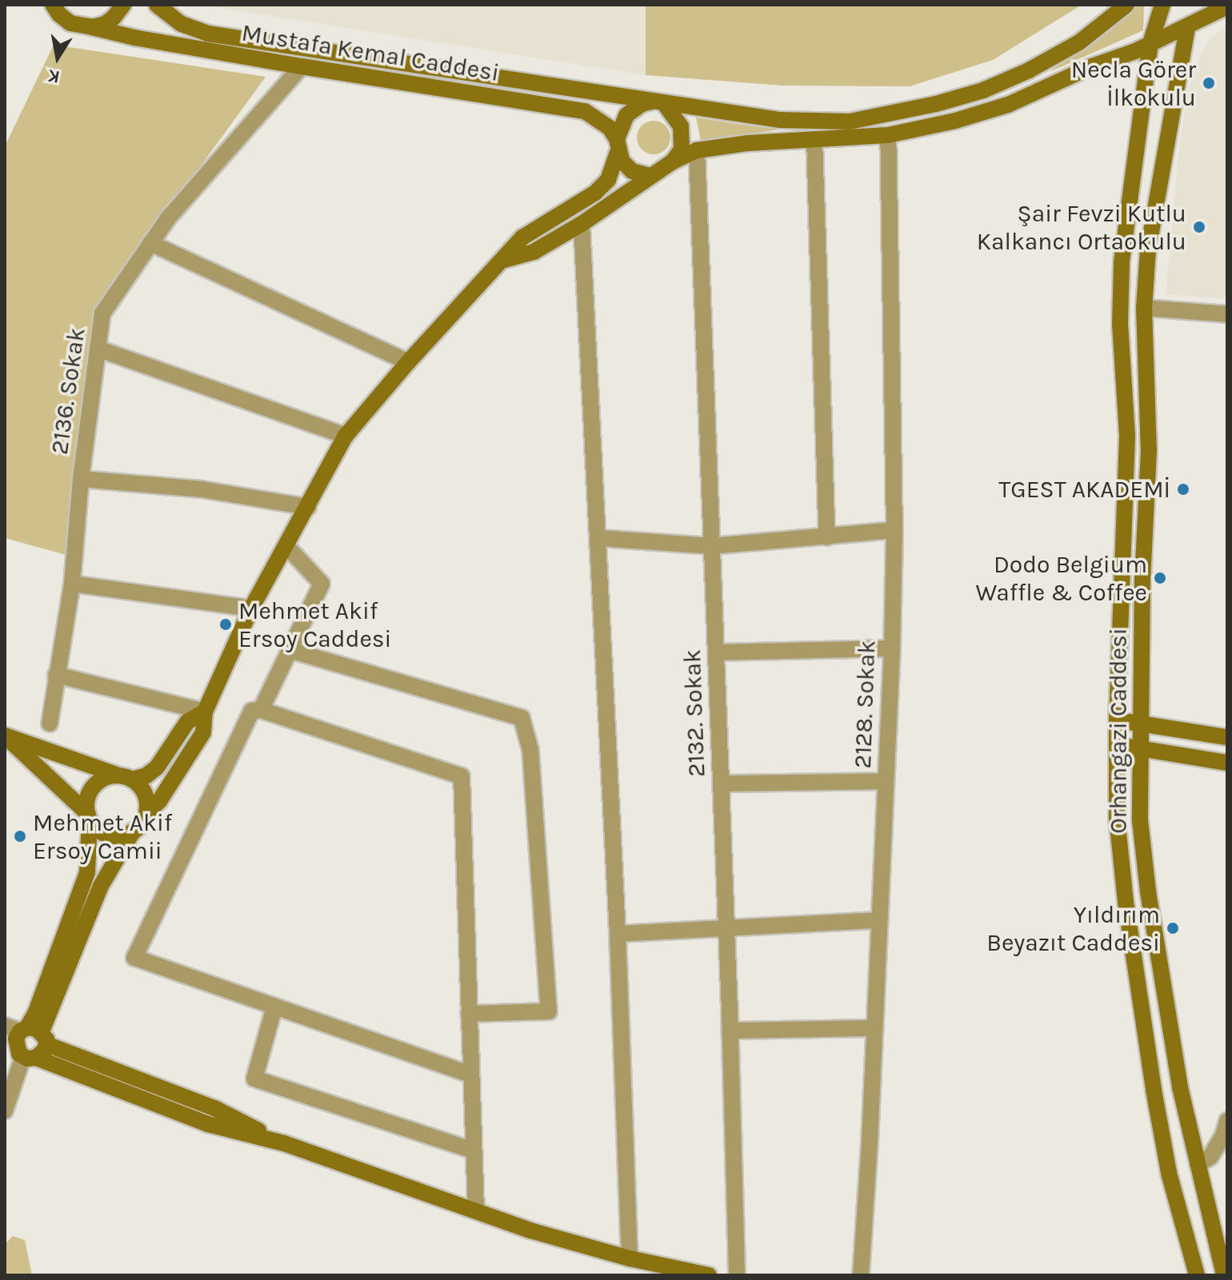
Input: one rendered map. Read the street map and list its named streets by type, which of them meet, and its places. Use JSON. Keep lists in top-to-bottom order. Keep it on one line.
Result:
{"streets":{"main road":["Mustafa Kemal Caddesi","Orhangazi Caddesi"],"street":["2136. Sokak","2128. Sokak","2132. Sokak"]},"crossings":[["Mustafa Kemal Caddesi","2136. Sokak"]],"places":["Necla Görer İlkokulu","Şair Fevzi Kutlu Kalkancı Ortaokulu","TGEST AKADEMİ","Dodo Belgium Waffle & Coffee","Mehmet Akif Ersoy Caddesi","Mehmet Akif Ersoy Camii","Yıldırım Beyazıt Caddesi"],"north":"bottom"}
